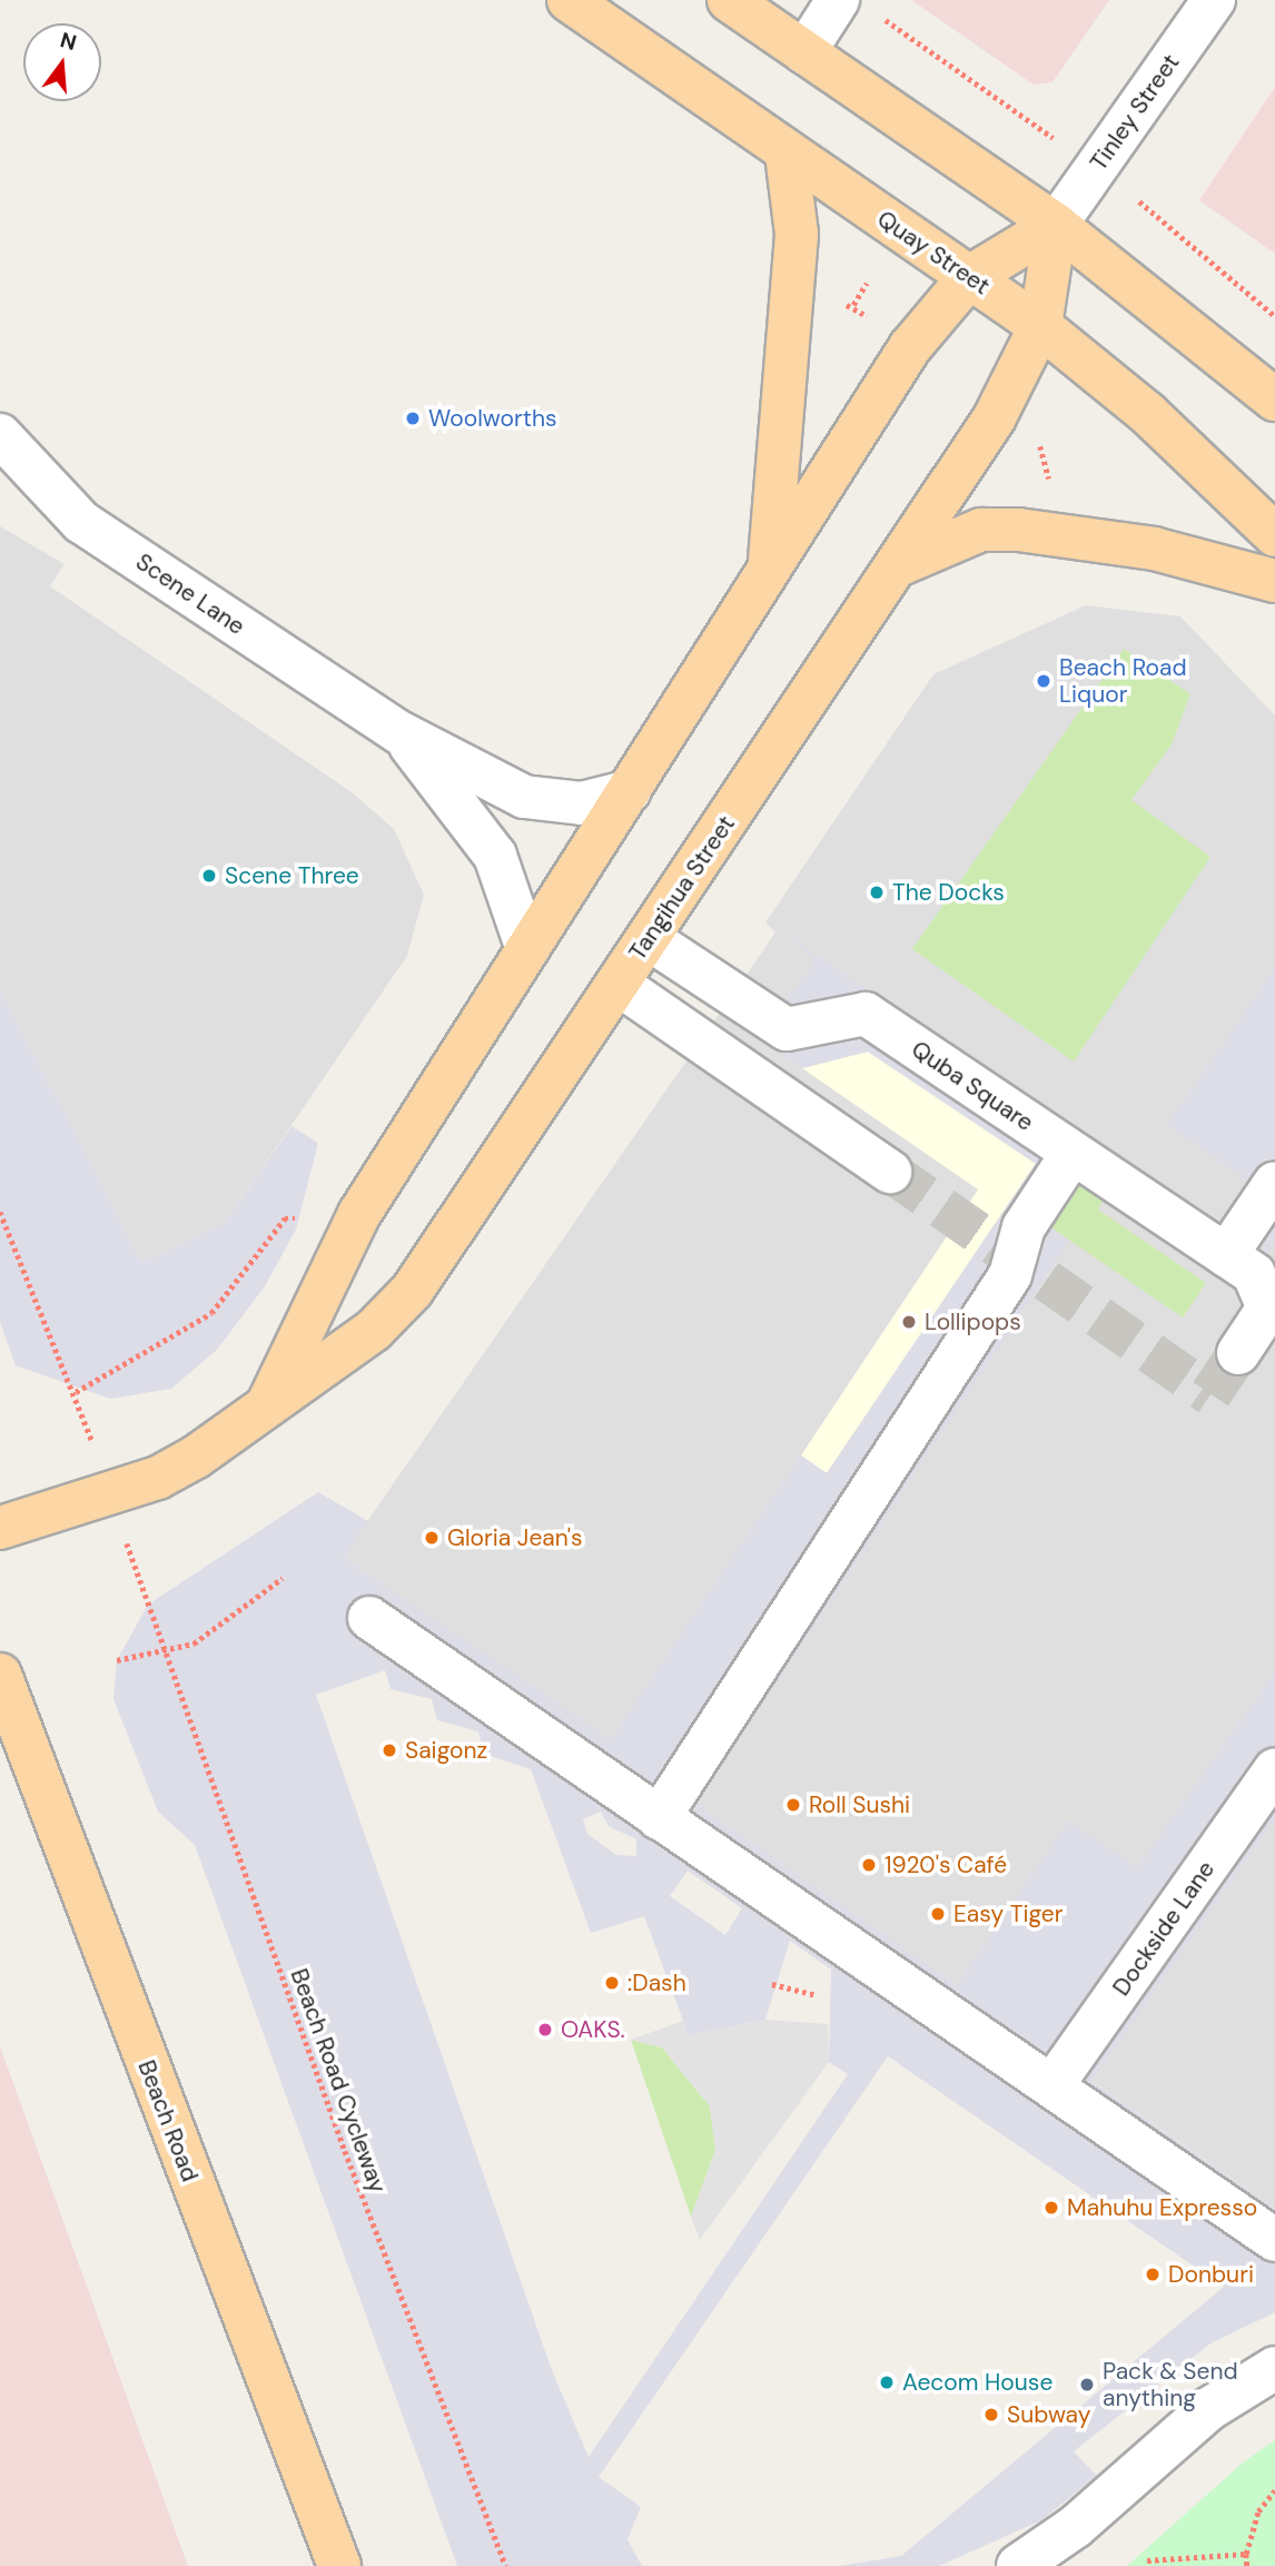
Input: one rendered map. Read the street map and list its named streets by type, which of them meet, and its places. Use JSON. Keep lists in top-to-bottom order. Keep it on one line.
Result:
{"streets":{"main road":["Quay Street","Tangihua Street","Beach Road"],"street":["Tinley Street","Scene Lane","Quba Square","Dockside Lane"],"path":["Beach Road Cycleway"]},"crossings":[["Tinley Street","Tangihua Street"],["Quay Street","Tangihua Street"],["Tangihua Street","Quba Square"]],"places":["Woolworths","Beach Road Liquor","Scene Three","The Docks","Lollipops","Gloria Jean's","Saigonz","Roll Sushi","1920's Café","Easy Tiger",":Dash","OAKS.","Mahuhu Expresso","Donburi","Aecom House","Pack & Send anything","Subway"],"north":"top"}
